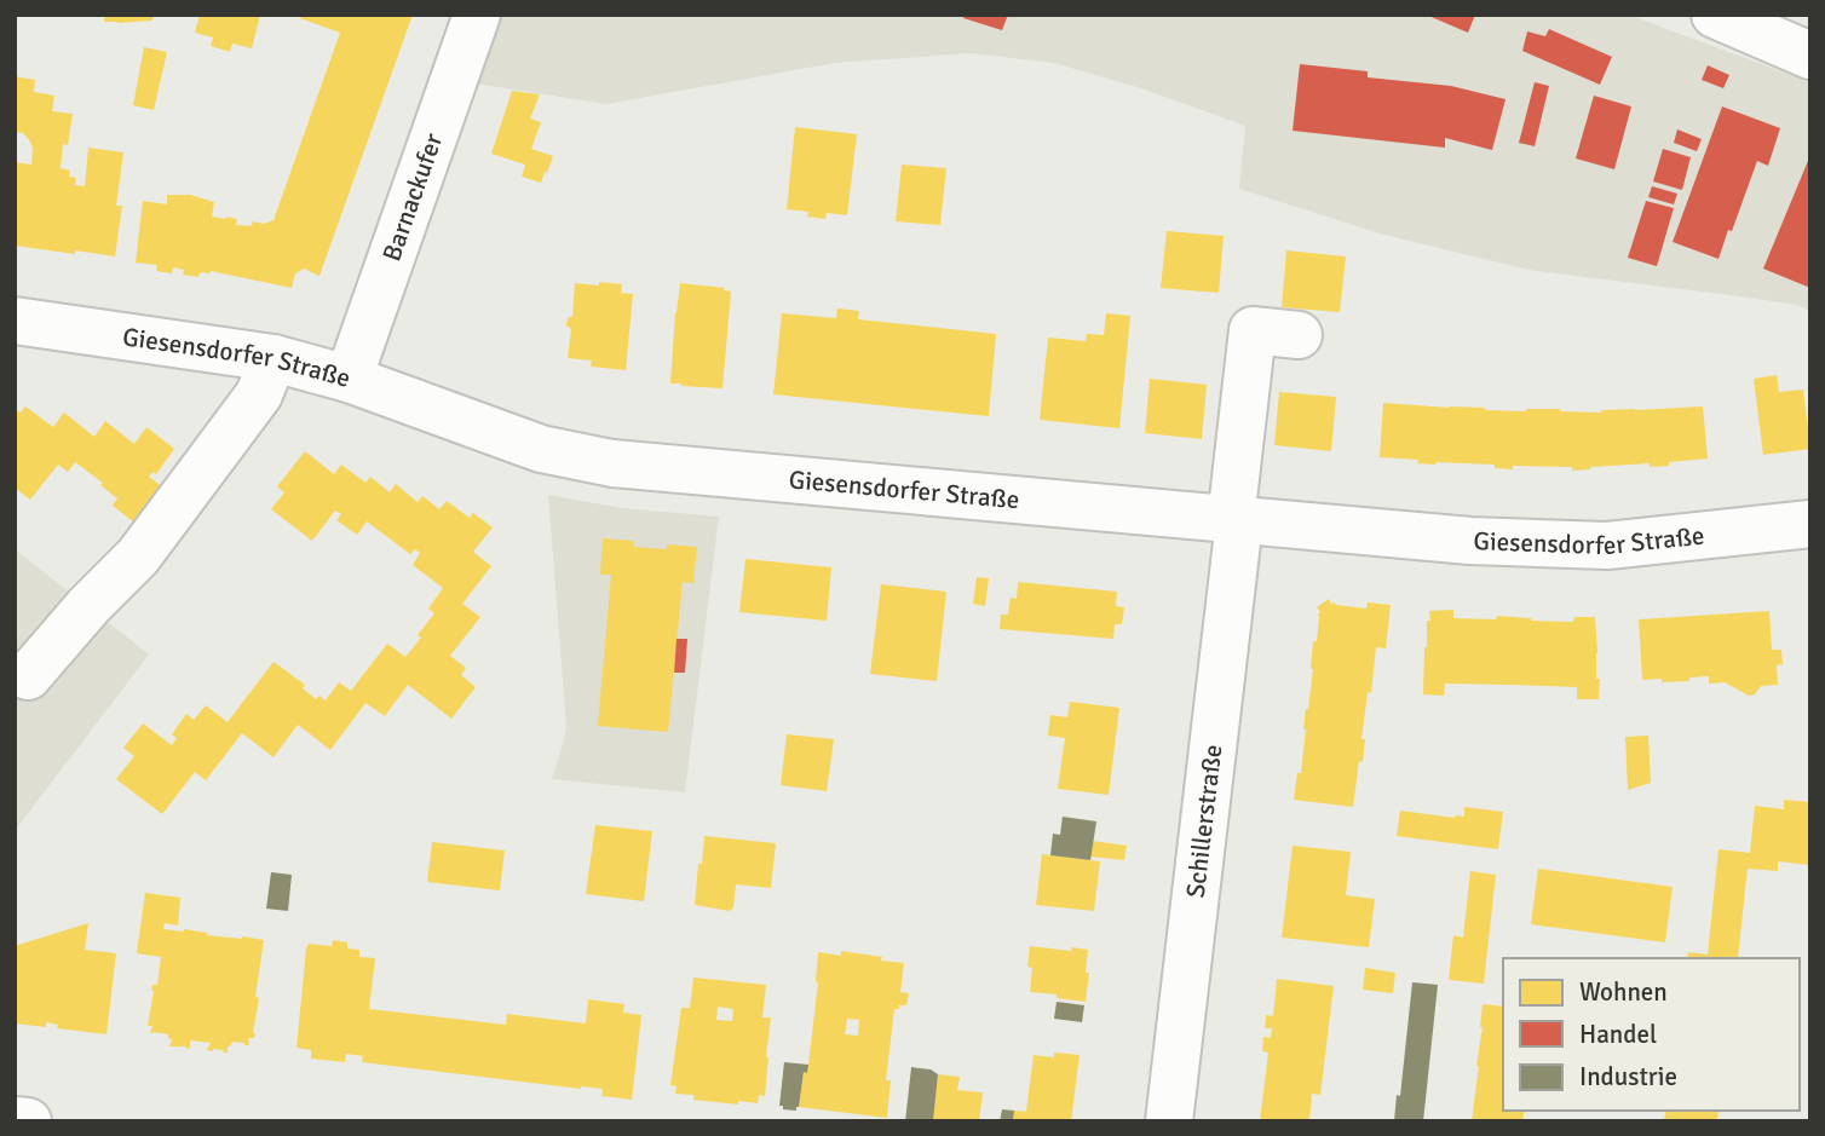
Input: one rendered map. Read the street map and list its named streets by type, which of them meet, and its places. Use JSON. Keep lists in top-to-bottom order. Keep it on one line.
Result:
{"streets":{"street":["Barnackufer","Giesensdorfer Straße","Schillerstraße"]},"crossings":[["Barnackufer","Giesensdorfer Straße"],["Giesensdorfer Straße","Schillerstraße"]],"legend":["Wohnen","Handel","Industrie"]}
